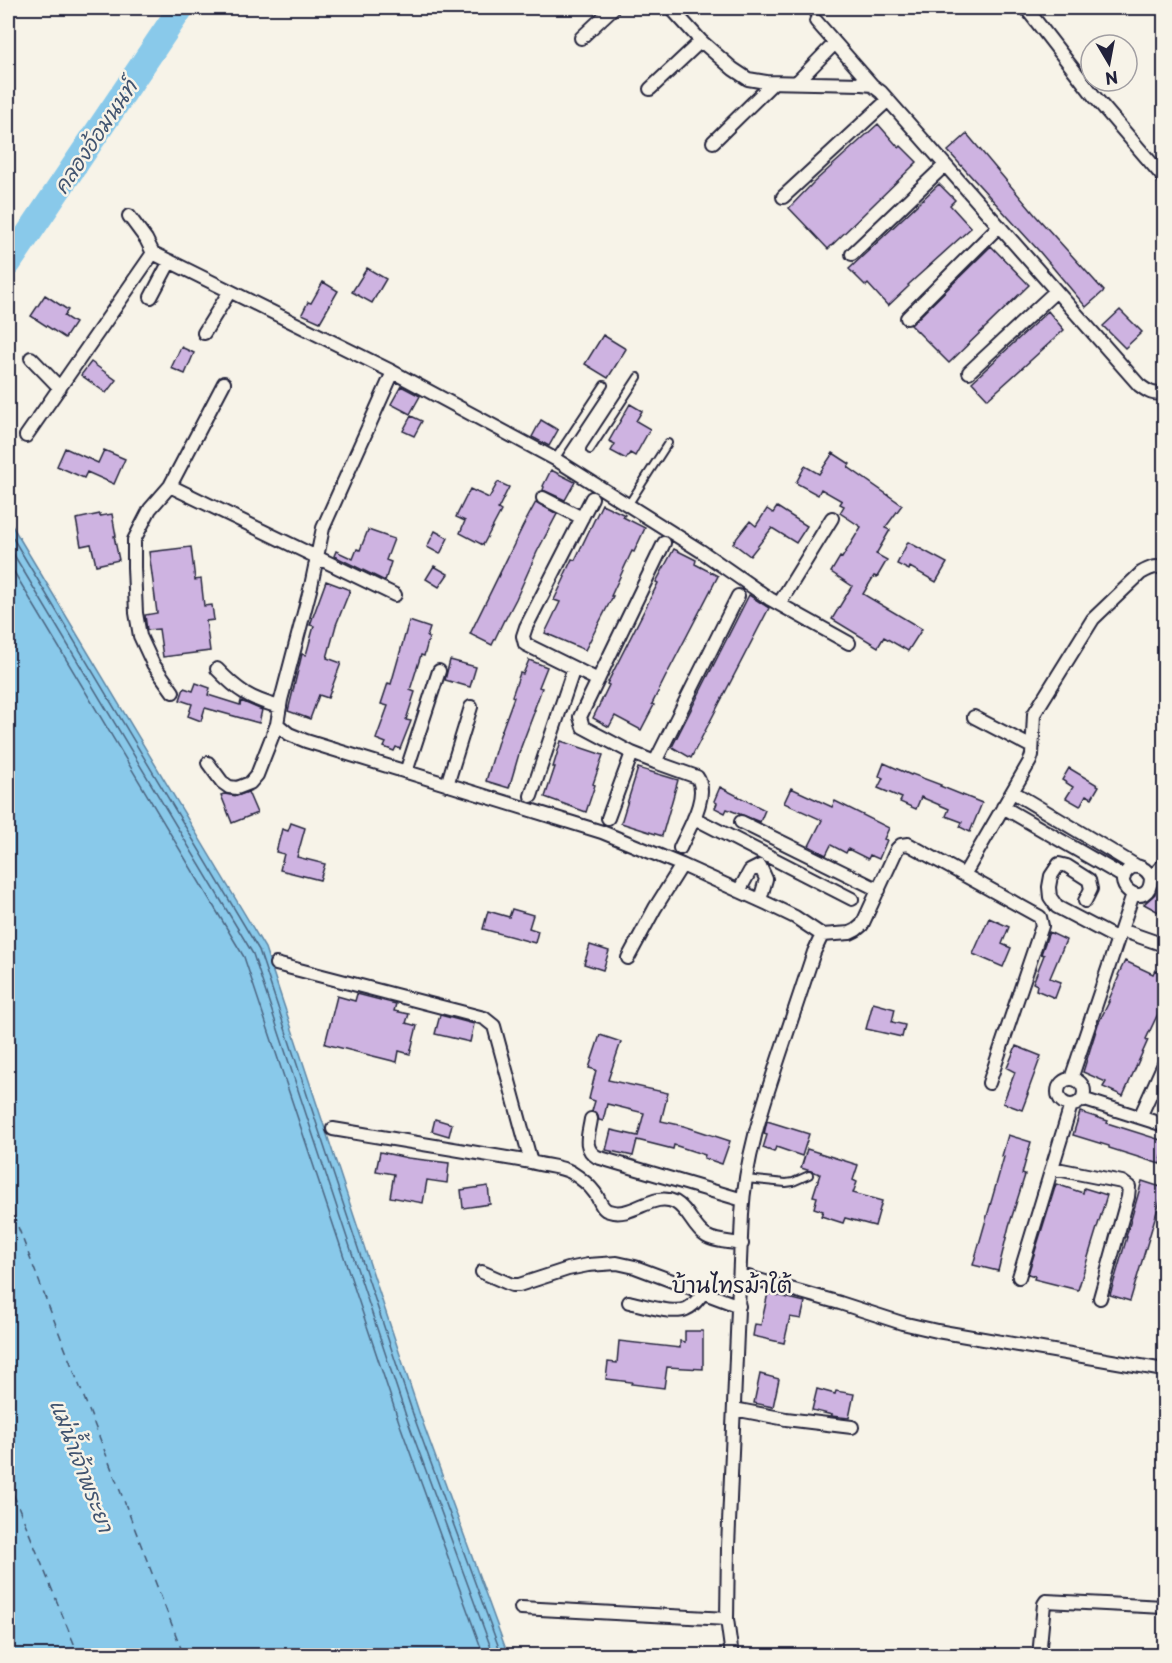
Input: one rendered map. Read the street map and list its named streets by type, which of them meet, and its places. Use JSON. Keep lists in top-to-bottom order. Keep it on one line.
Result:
{"districts":["บ้านไทรม้าใต้"],"water":["คลองอ้อมนนท์","แม่น้ำเจ้าพระยา"],"north":"bottom"}
